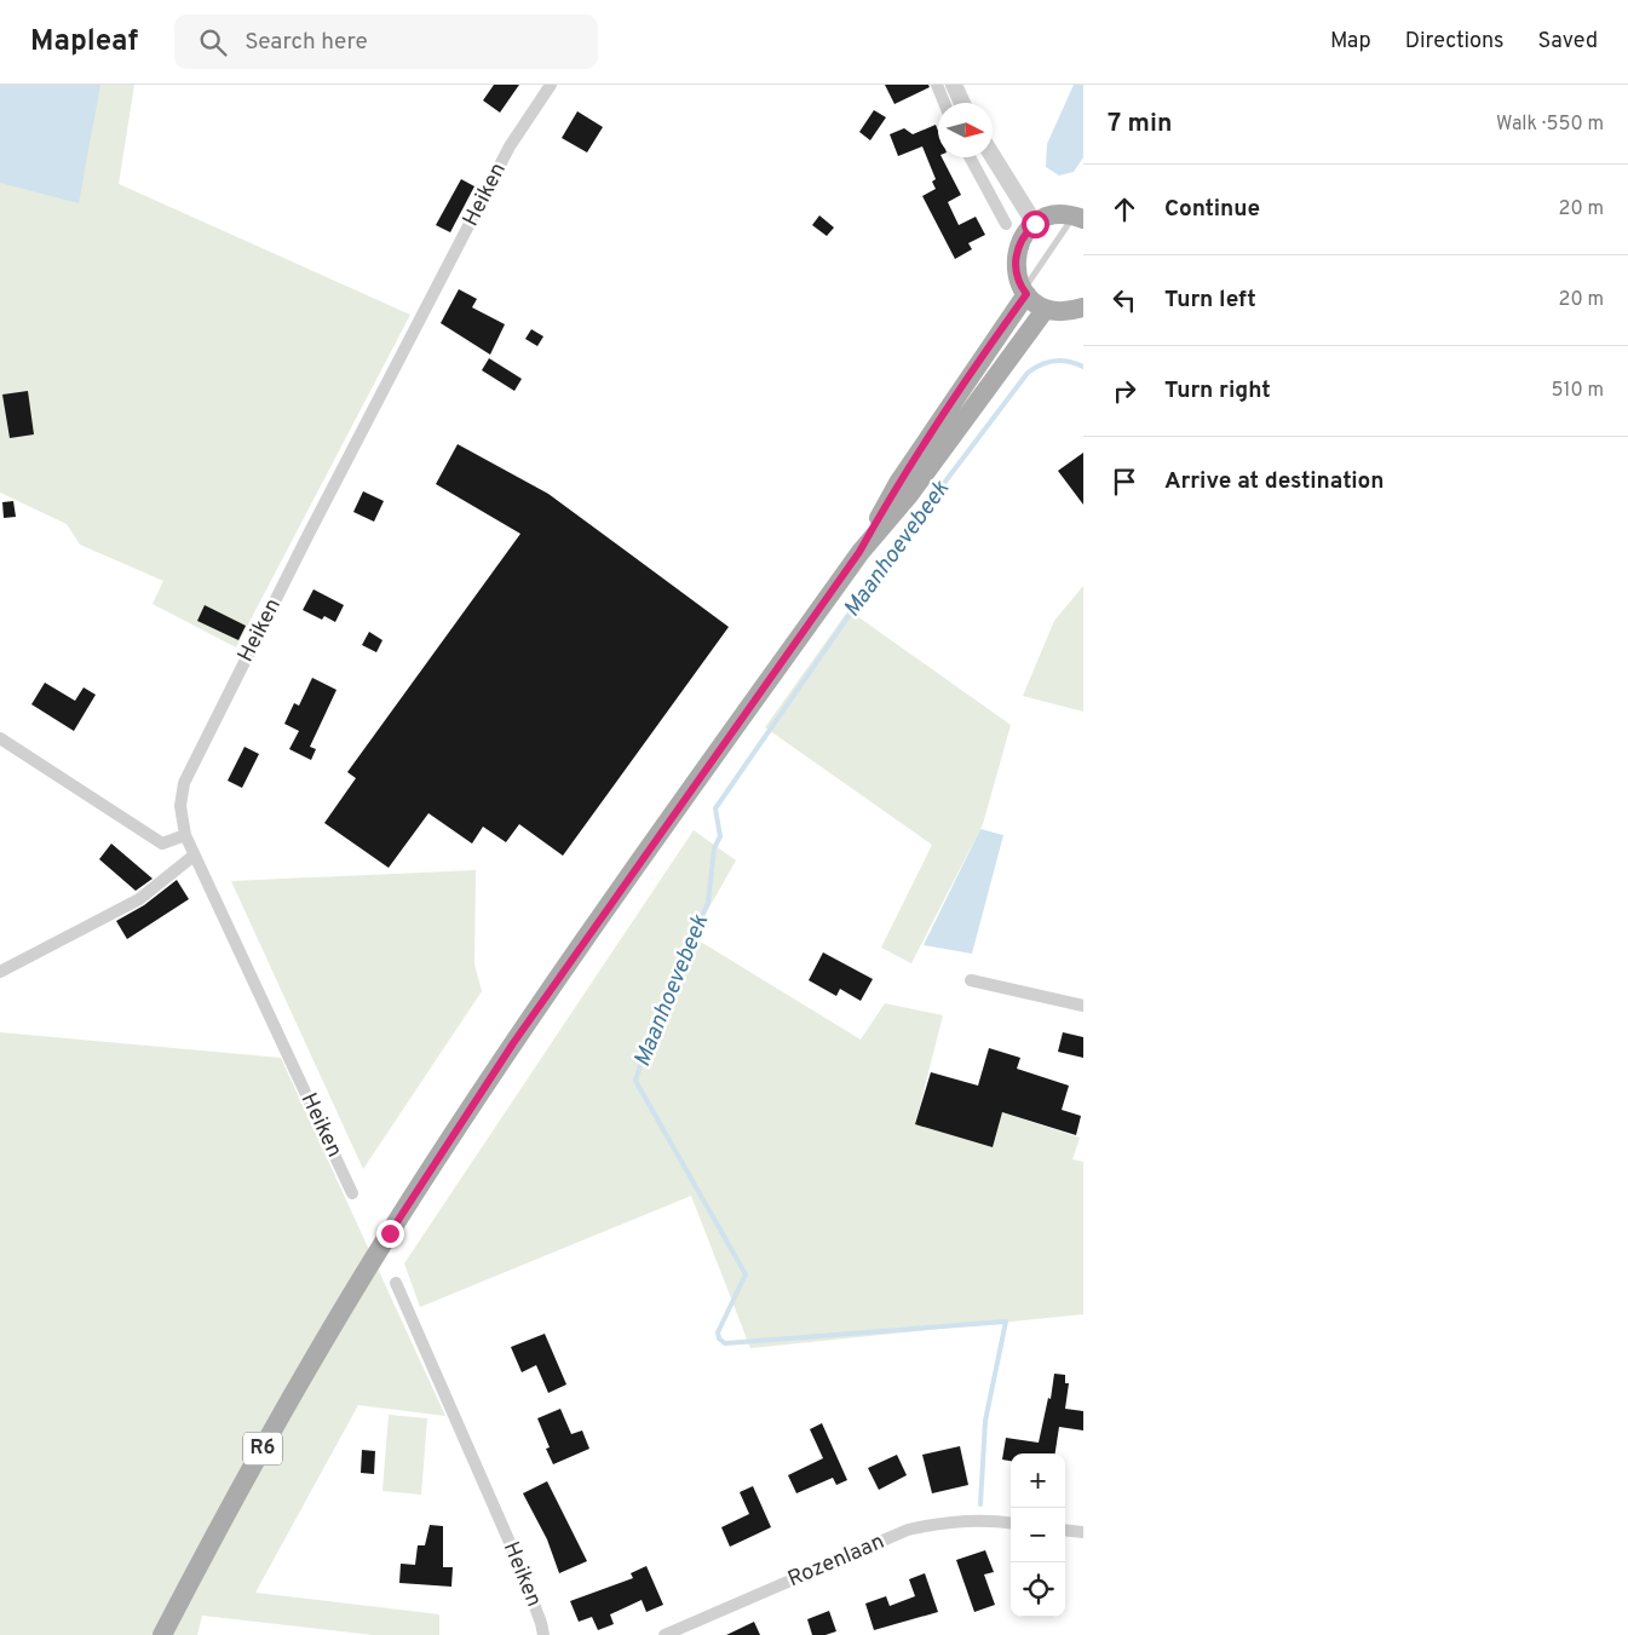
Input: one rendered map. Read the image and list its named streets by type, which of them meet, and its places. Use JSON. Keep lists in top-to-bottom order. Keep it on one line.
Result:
{"streets":{"main road":["R6"],"street":["Heiken","Rozenlaan"]},"water":["Maanhoevebeek"],"north":"right","page":{"header":"Mapleaf","search":"Search here","nav":["Map","Directions","Saved"],"heading":["7 min","Walk · 550 m"],"list":[["Continue","20 m"],["Turn left","20 m"],["Turn right","510 m"],"Arrive at destination"],"map_buttons":["+","−"]}}
